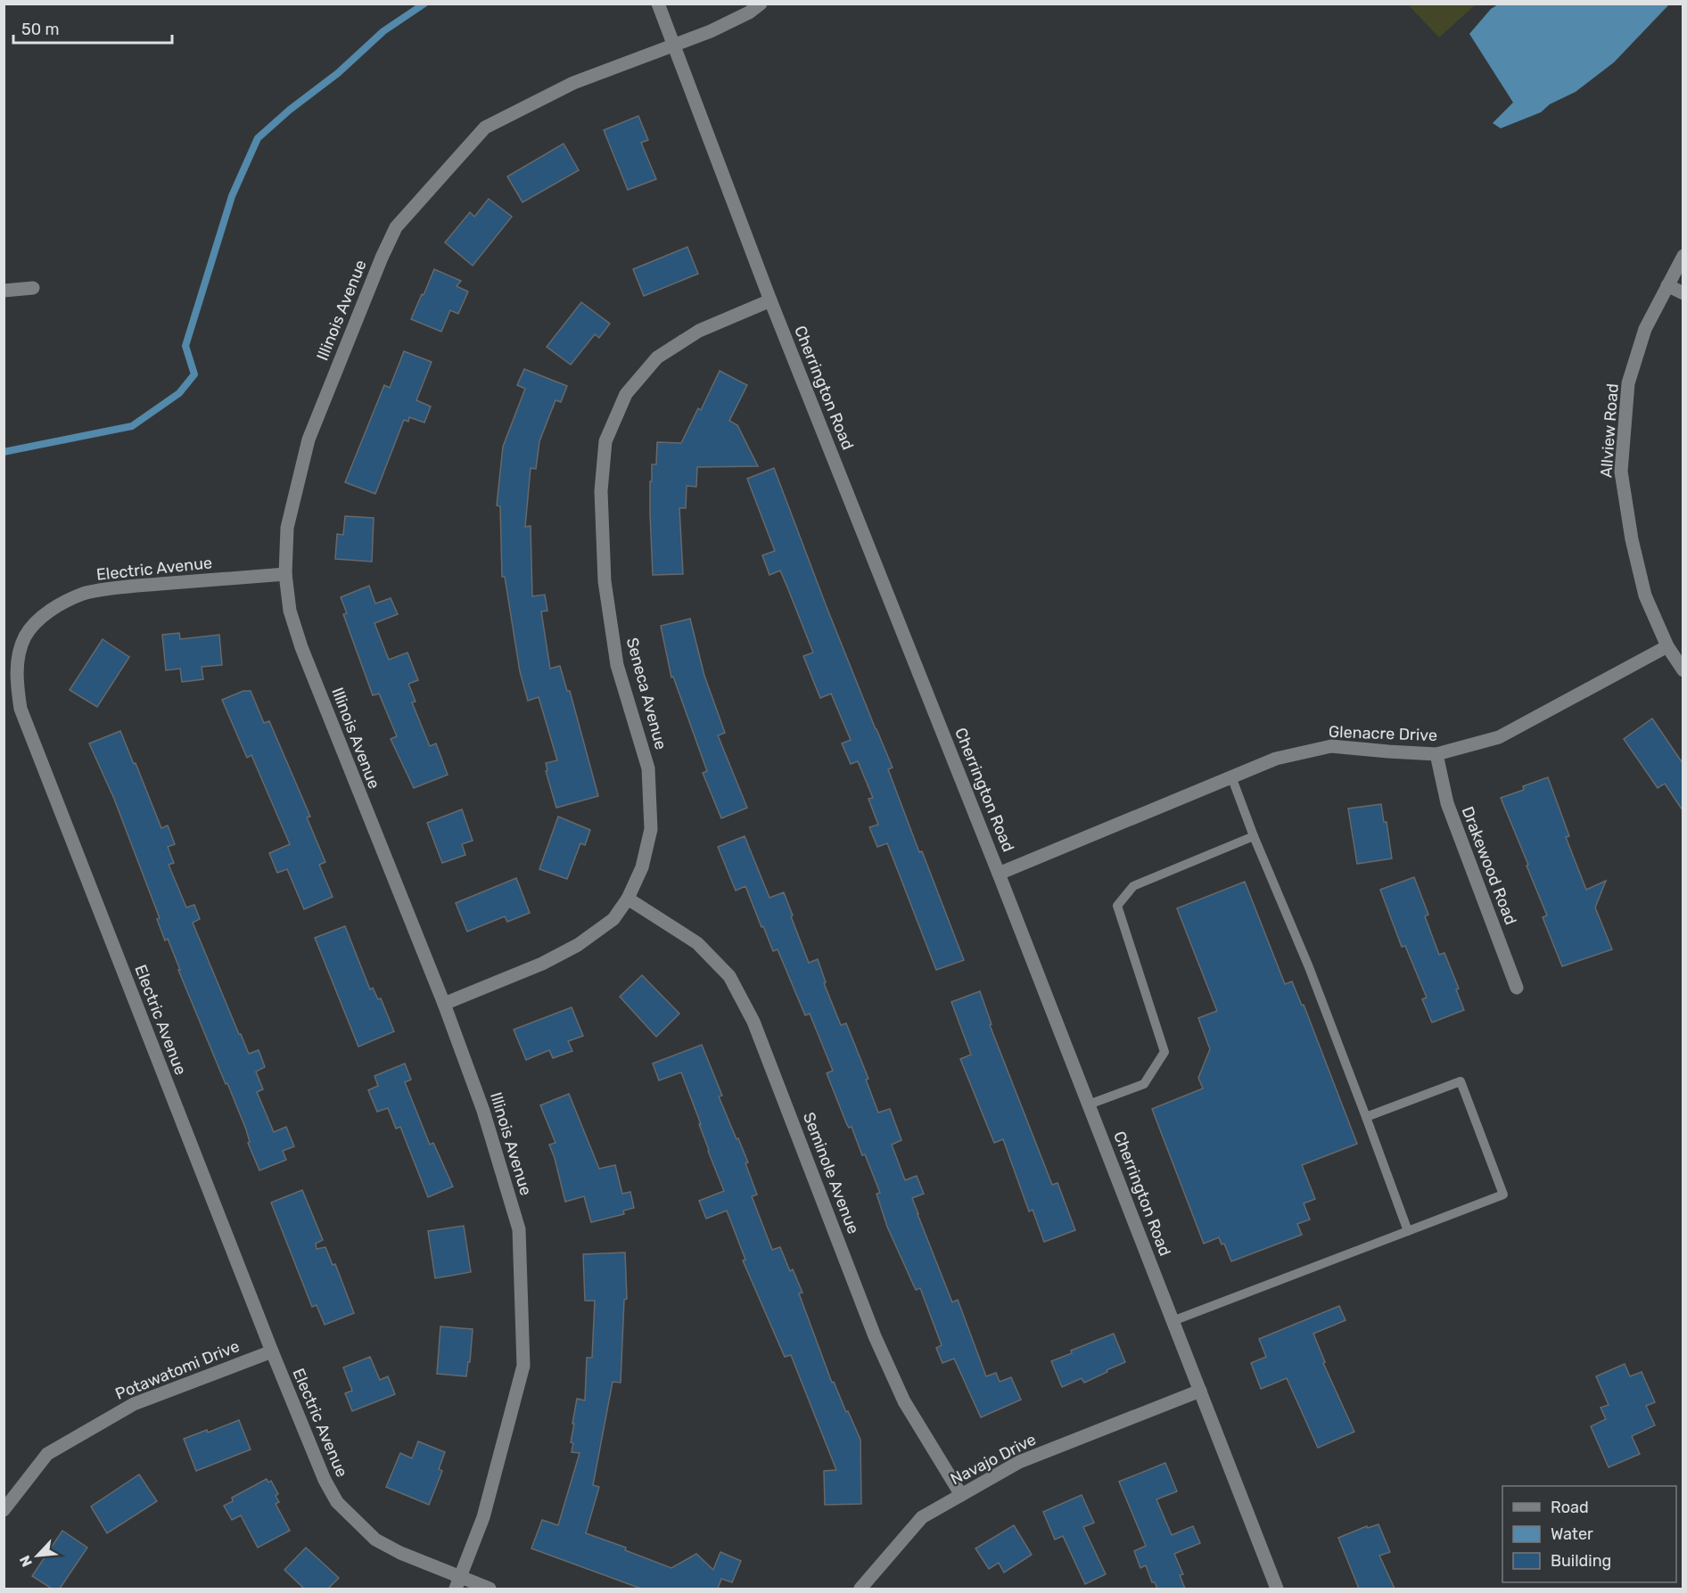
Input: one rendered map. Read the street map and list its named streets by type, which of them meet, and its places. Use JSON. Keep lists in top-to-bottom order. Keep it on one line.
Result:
{"streets":{"street":["Illinois Avenue","Cherrington Road","Allview Road","Electric Avenue","Seneca Avenue","Glenacre Drive","Drakewood Road","Seminole Avenue","Potawatomi Drive","Navajo Drive"]},"crossings":[["Illinois Avenue","Cherrington Road"],["Illinois Avenue","Electric Avenue"],["Illinois Avenue","Seneca Avenue"],["Cherrington Road","Seneca Avenue"],["Cherrington Road","Glenacre Drive"],["Cherrington Road","Navajo Drive"],["Allview Road","Glenacre Drive"],["Electric Avenue","Potawatomi Drive"],["Seneca Avenue","Seminole Avenue"],["Glenacre Drive","Drakewood Road"],["Seminole Avenue","Navajo Drive"]],"legend":["Road","Water","Building"],"scale_bar":"50 m","north":"bottom left"}
